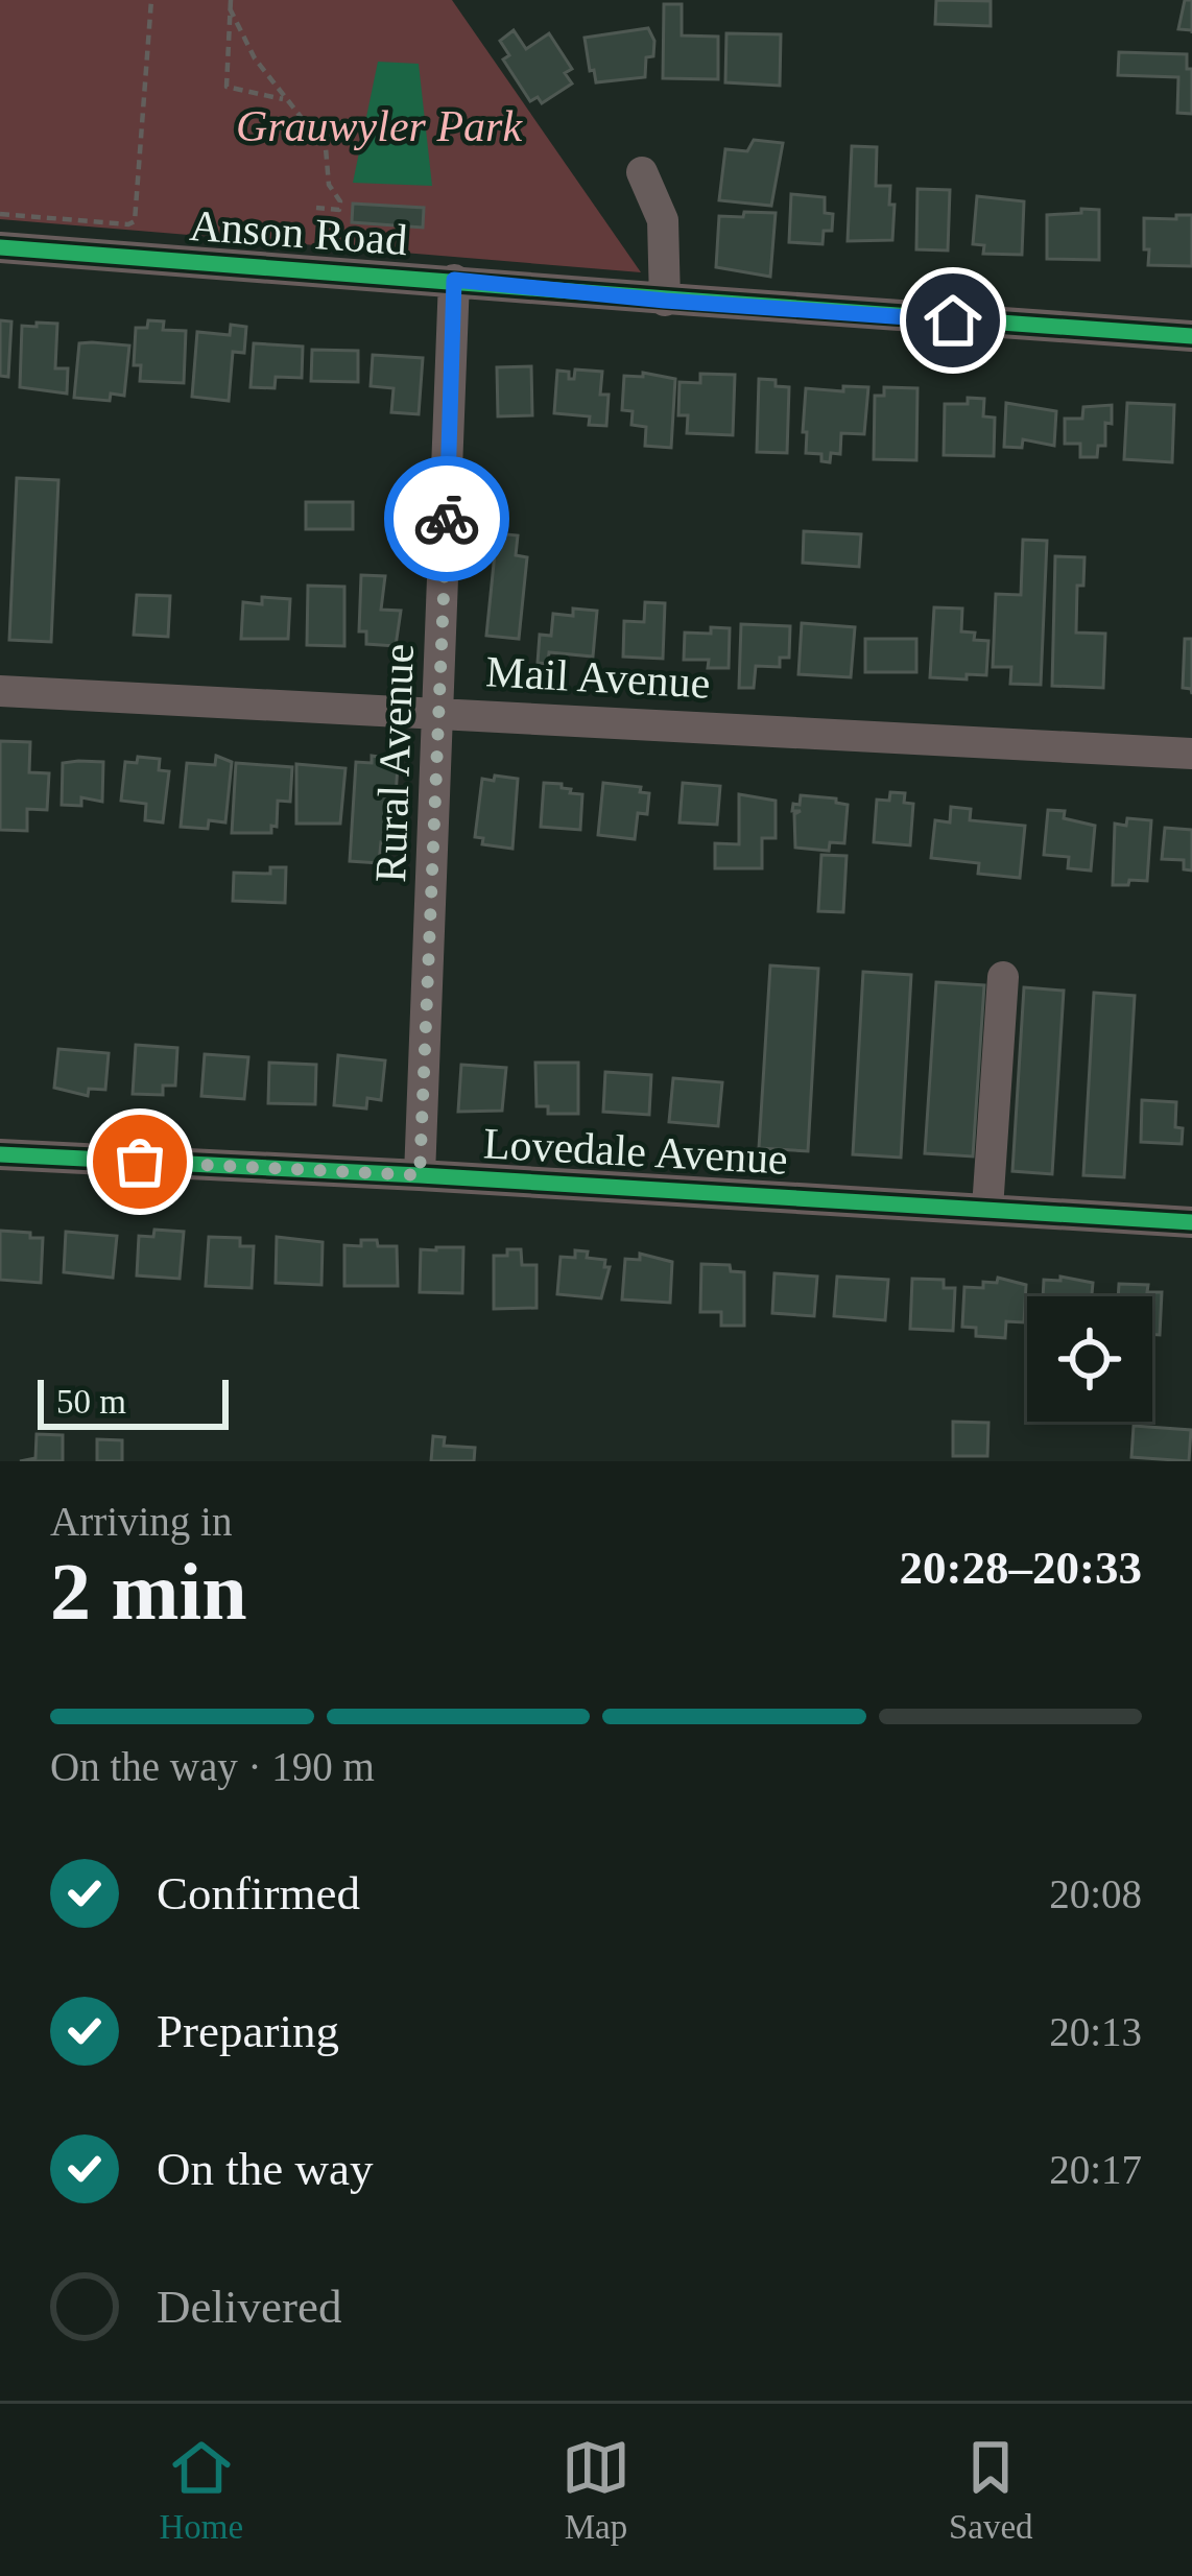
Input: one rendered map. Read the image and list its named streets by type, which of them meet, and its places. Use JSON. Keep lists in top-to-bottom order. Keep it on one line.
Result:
{"streets":{"street":["Anson Road","Mail Avenue","Rural Avenue","Lovedale Avenue"]},"crossings":[["Anson Road","Rural Avenue"],["Mail Avenue","Rural Avenue"],["Rural Avenue","Lovedale Avenue"]],"parks":["Grauwyler Park"],"scale_bar":"50 m","page":{"scale":"50 m","heading":["2 min","Arriving in","20:28–20:33"],"bar":"On the way · 190 m","list":[["Confirmed","20:08"],["Preparing","20:13"],["On the way","20:17"],"Delivered"],"tabs":["Home","Map","Saved"]}}
